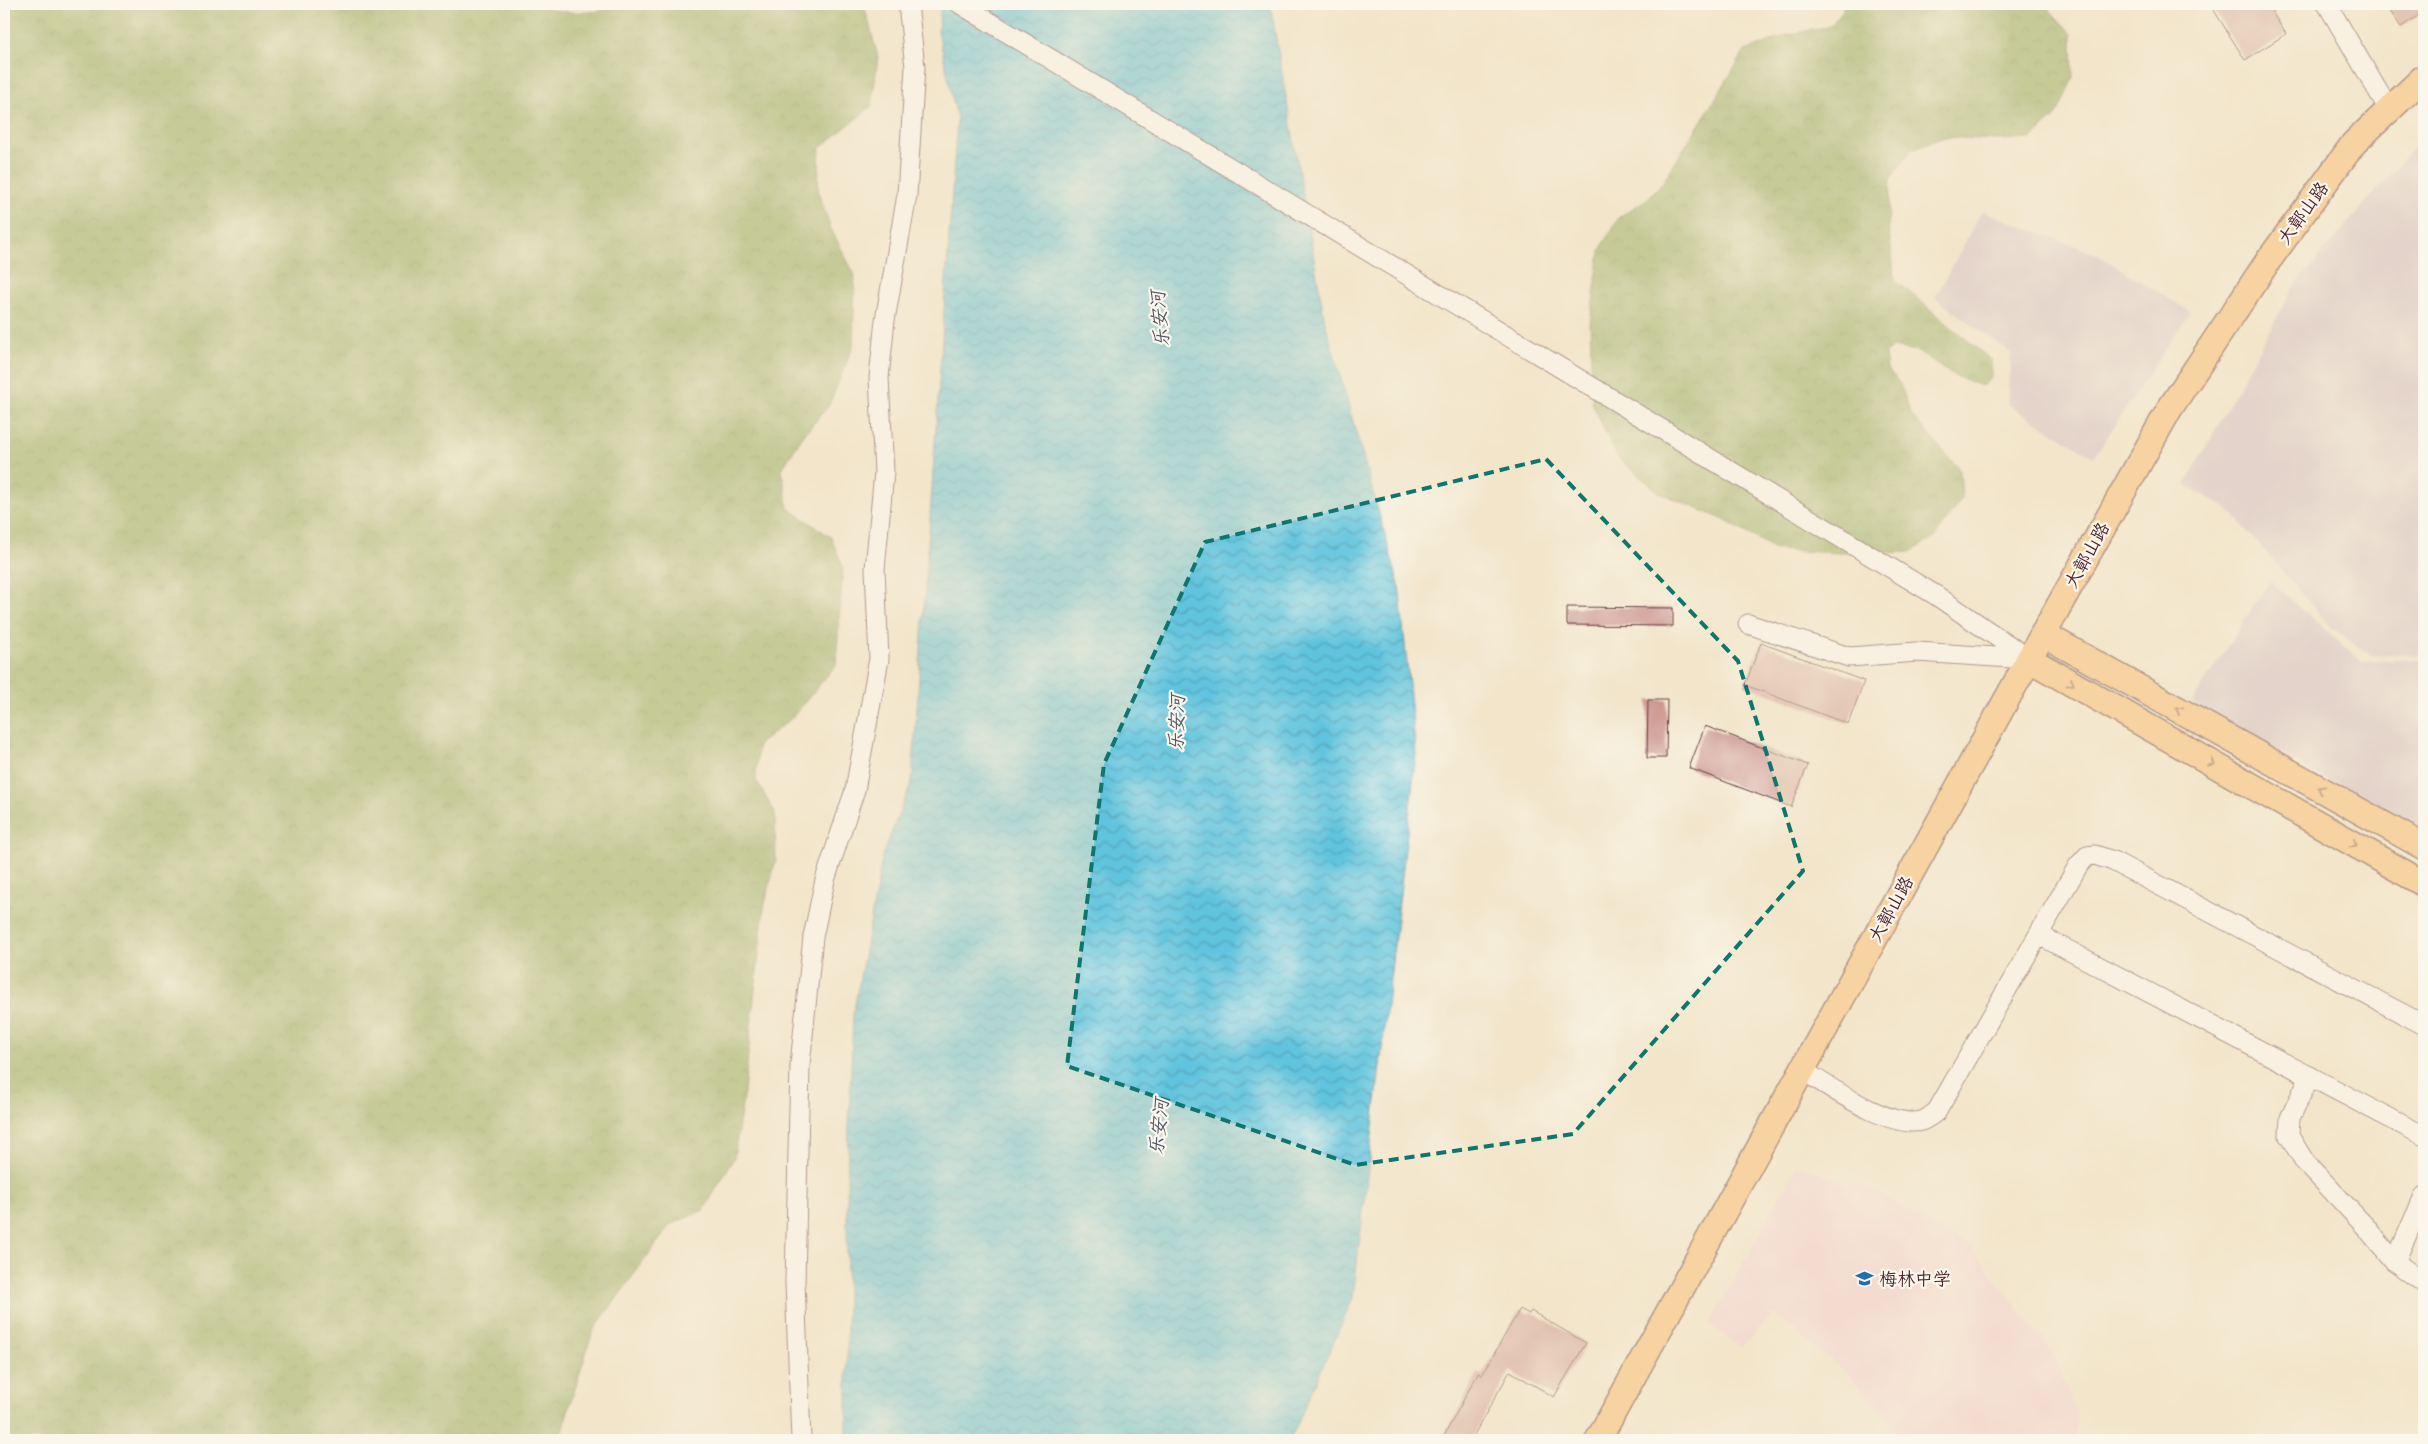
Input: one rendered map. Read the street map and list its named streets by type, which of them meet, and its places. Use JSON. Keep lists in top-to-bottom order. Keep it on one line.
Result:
{"streets":{"main road":["大鄣山路"]},"water":["乐安河"],"places":{"school or university":["梅林中学"]}}
